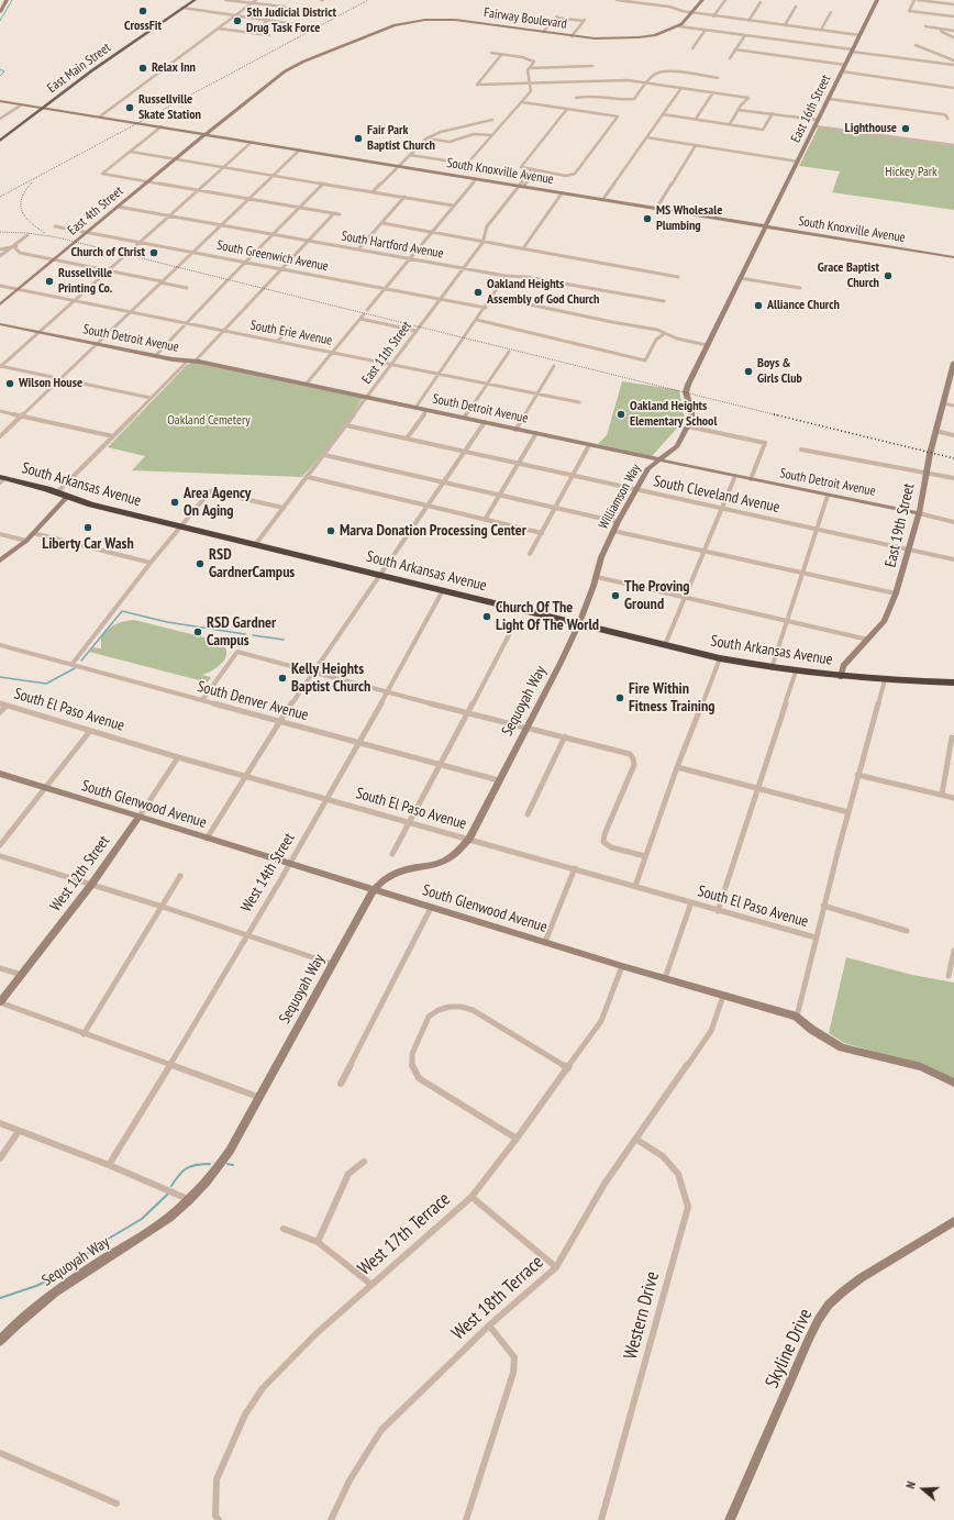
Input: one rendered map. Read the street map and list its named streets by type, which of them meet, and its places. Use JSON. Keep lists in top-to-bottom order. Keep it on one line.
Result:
{"streets":{"highway":["South Arkansas Avenue"],"main road":["East Main Street"],"street":["Fairway Boulevard","East 16th Street","South Knoxville Avenue","East 4th Street","South Hartford Avenue","South Greenwich Avenue","South Erie Avenue","South Detroit Avenue","East 11th Street","South Cleveland Avenue","Williamson Way","East 19th Street","South Denver Avenue","Sequoyah Way","South El Paso Avenue","South Glenwood Avenue","West 14th Street","West 12th Street","West 17th Terrace","West 18th Terrace","Western Drive","Skyline Drive"]},"crossings":[["Fairway Boulevard","South Knoxville Avenue"],["Fairway Boulevard","East 4th Street"],["East Main Street","South Knoxville Avenue"],["East 16th Street","South Knoxville Avenue"],["East 16th Street","Williamson Way"],["South Knoxville Avenue","East 4th Street"],["South Knoxville Avenue","East 11th Street"],["South Knoxville Avenue","Williamson Way"],["East 4th Street","South Hartford Avenue"],["East 4th Street","South Greenwich Avenue"],["East 4th Street","South Erie Avenue"],["South Hartford Avenue","East 11th Street"],["South Greenwich Avenue","East 11th Street"],["South Erie Avenue","East 11th Street"],["South Detroit Avenue","East 11th Street"],["South Detroit Avenue","Williamson Way"],["South Detroit Avenue","East 19th Street"],["East 11th Street","South Arkansas Avenue"],["East 11th Street","South Cleveland Avenue"],["South Arkansas Avenue","Williamson Way"],["South Arkansas Avenue","East 19th Street"],["South Arkansas Avenue","Sequoyah Way"],["South Arkansas Avenue","West 14th Street"],["South Cleveland Avenue","Williamson Way"],["South Cleveland Avenue","East 19th Street"],["Williamson Way","Sequoyah Way"],["South Denver Avenue","Sequoyah Way"],["South Denver Avenue","West 14th Street"],["Sequoyah Way","South El Paso Avenue"],["Sequoyah Way","South Glenwood Avenue"],["South El Paso Avenue","West 14th Street"],["South El Paso Avenue","West 12th Street"],["South Glenwood Avenue","West 14th Street"],["South Glenwood Avenue","West 12th Street"],["South Glenwood Avenue","West 17th Terrace"],["South Glenwood Avenue","West 18th Terrace"],["West 18th Terrace","Western Drive"]],"parks":["Hickey Park","Oakland Cemetery"],"places":["CrossFit","5th Judicial District Drug Task Force","Relax Inn","Russellville Skate Station","Lighthouse","Fair Park Baptist Church","MS Wholesale Plumbing","Church of Christ","Grace Baptist Church","Russellville Printing Co.","Oakland Heights Assembly of God Church","Alliance Church","Boys & Girls Club","Wilson House","Oakland Heights Elementary School","Area Agency On Aging","Liberty Car Wash","Marva Donation Processing Center","RSD GardnerCampus","The Proving Ground","Church Of The Light Of The World","RSD Gardner Campus","Kelly Heights Baptist Church","Fire Within Fitness Training"],"north":"left"}
